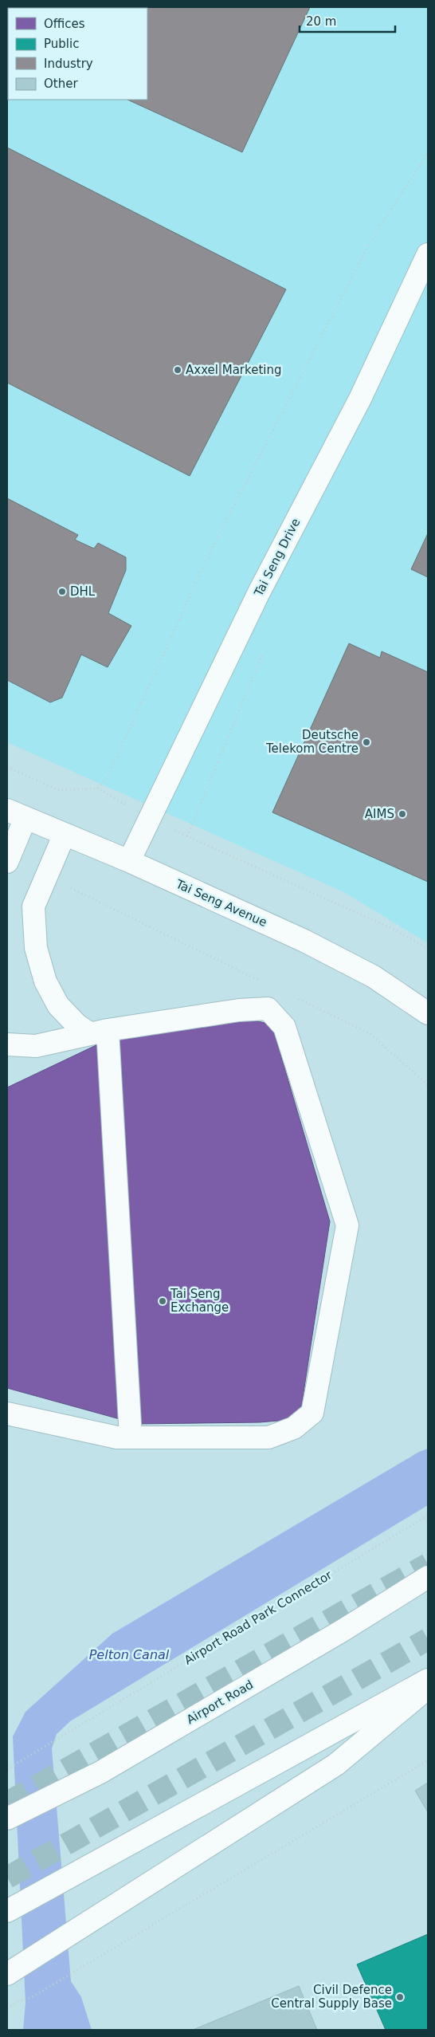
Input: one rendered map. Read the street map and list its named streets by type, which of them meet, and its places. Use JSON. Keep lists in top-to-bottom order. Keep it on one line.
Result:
{"streets":{"main road":["Tai Seng Drive","Tai Seng Avenue","Airport Road"],"path":["Airport Road Park Connector"]},"crossings":[["Tai Seng Drive","Tai Seng Avenue"]],"water":["Pelton Canal"],"places":["Axxel Marketing","DHL","Deutsche Telekom Centre","AIMS","Tai Seng Exchange","Civil Defence Central Supply Base"],"legend":["Offices","Public","Industry","Other"],"scale_bar":"20 m"}
